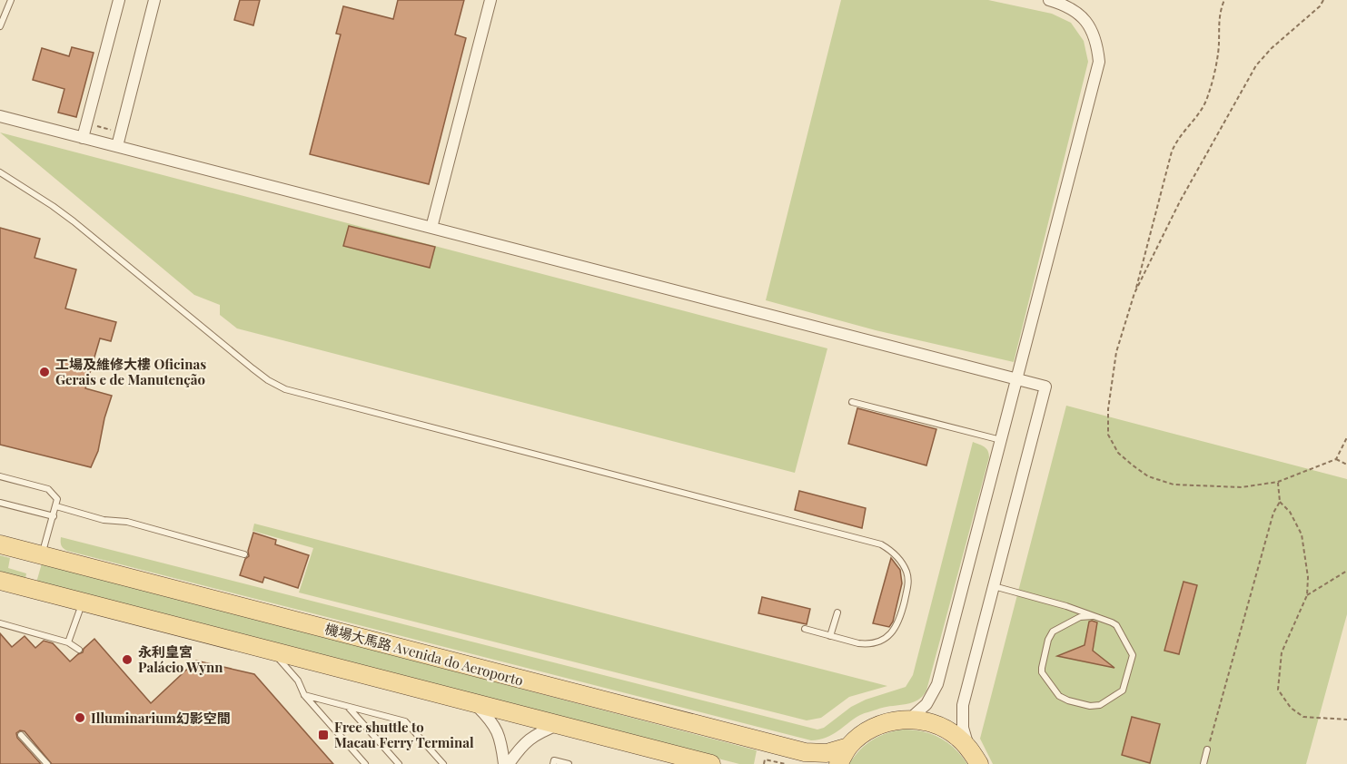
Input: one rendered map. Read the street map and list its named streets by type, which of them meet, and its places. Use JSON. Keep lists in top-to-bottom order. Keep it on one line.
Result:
{"streets":{"main road":["機場大馬路 Avenida do Aeroporto"]},"places":{"other":["工場及維修大樓 Oficinas Gerais e de Manutenção","永利皇宮 Palácio Wynn","Illuminarium幻影空間"],"transit":["Free shuttle to Macau Ferry Terminal"]}}
